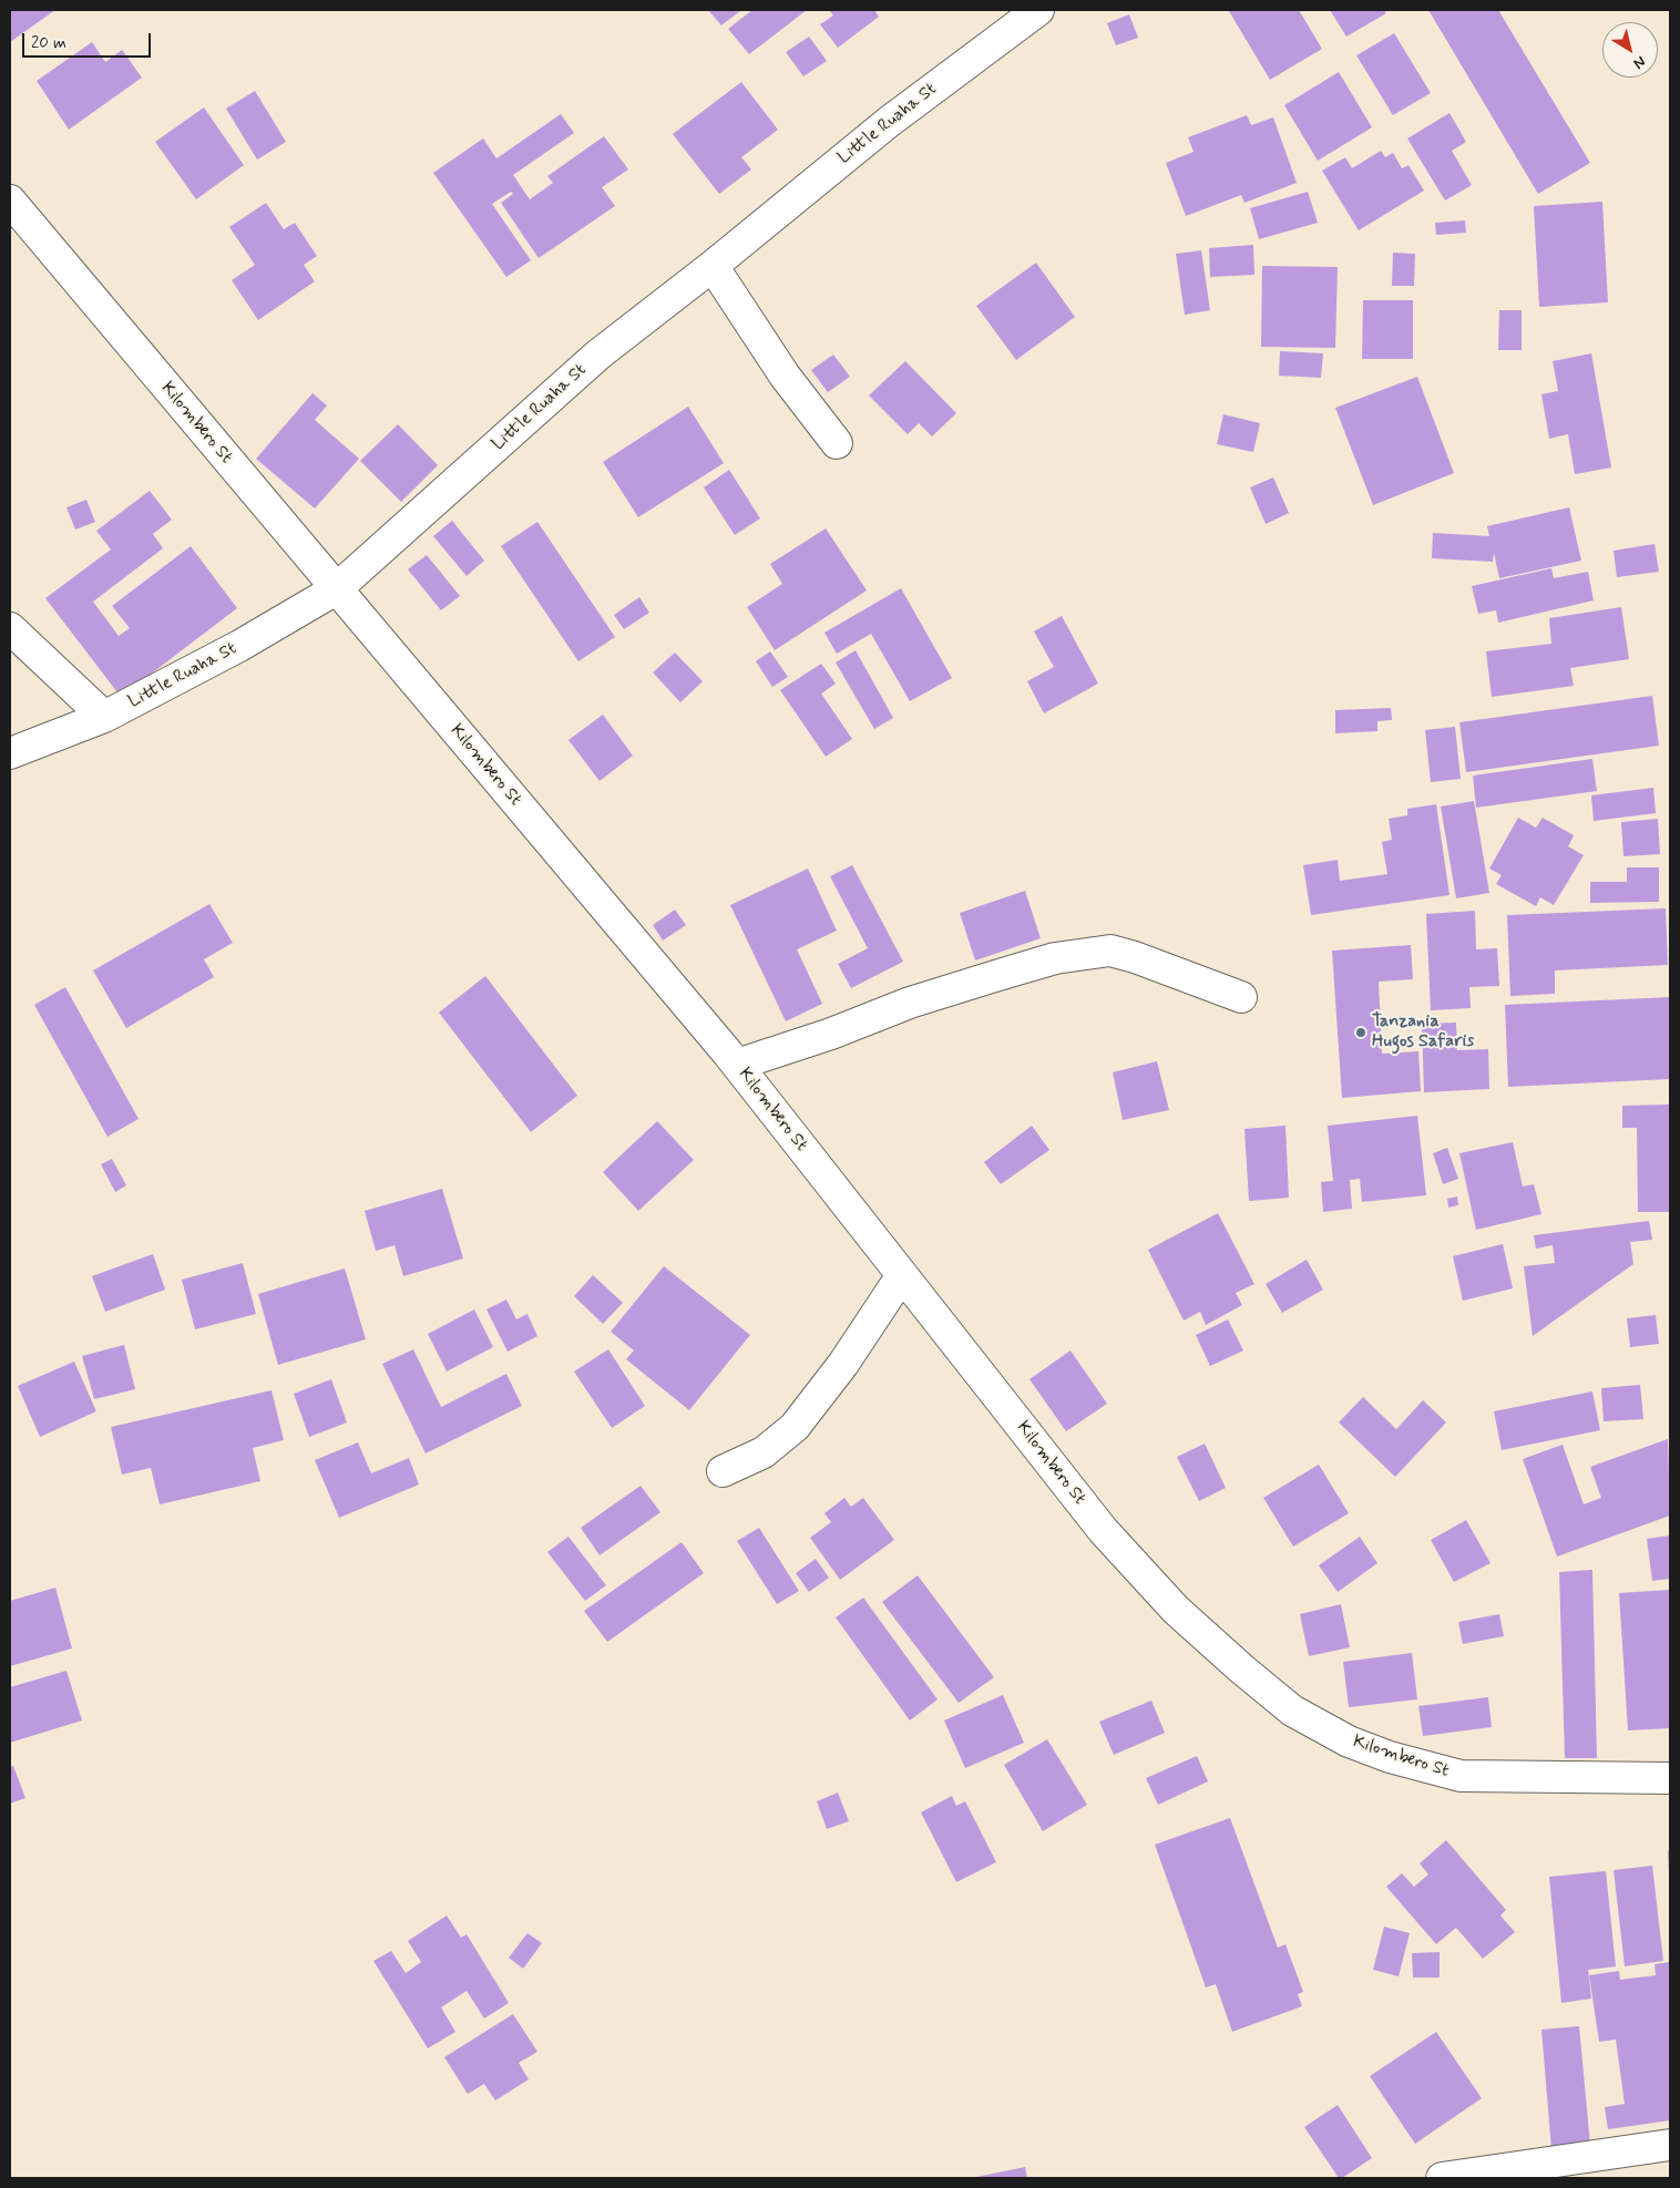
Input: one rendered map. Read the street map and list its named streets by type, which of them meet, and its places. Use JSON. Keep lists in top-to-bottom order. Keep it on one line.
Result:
{"streets":{"street":["Little Ruaha St","Kilombero St"]},"crossings":[["Little Ruaha St","Kilombero St"]],"places":["Tanzania Hugos Safaris"],"scale_bar":"20 m","north":"bottom right"}
